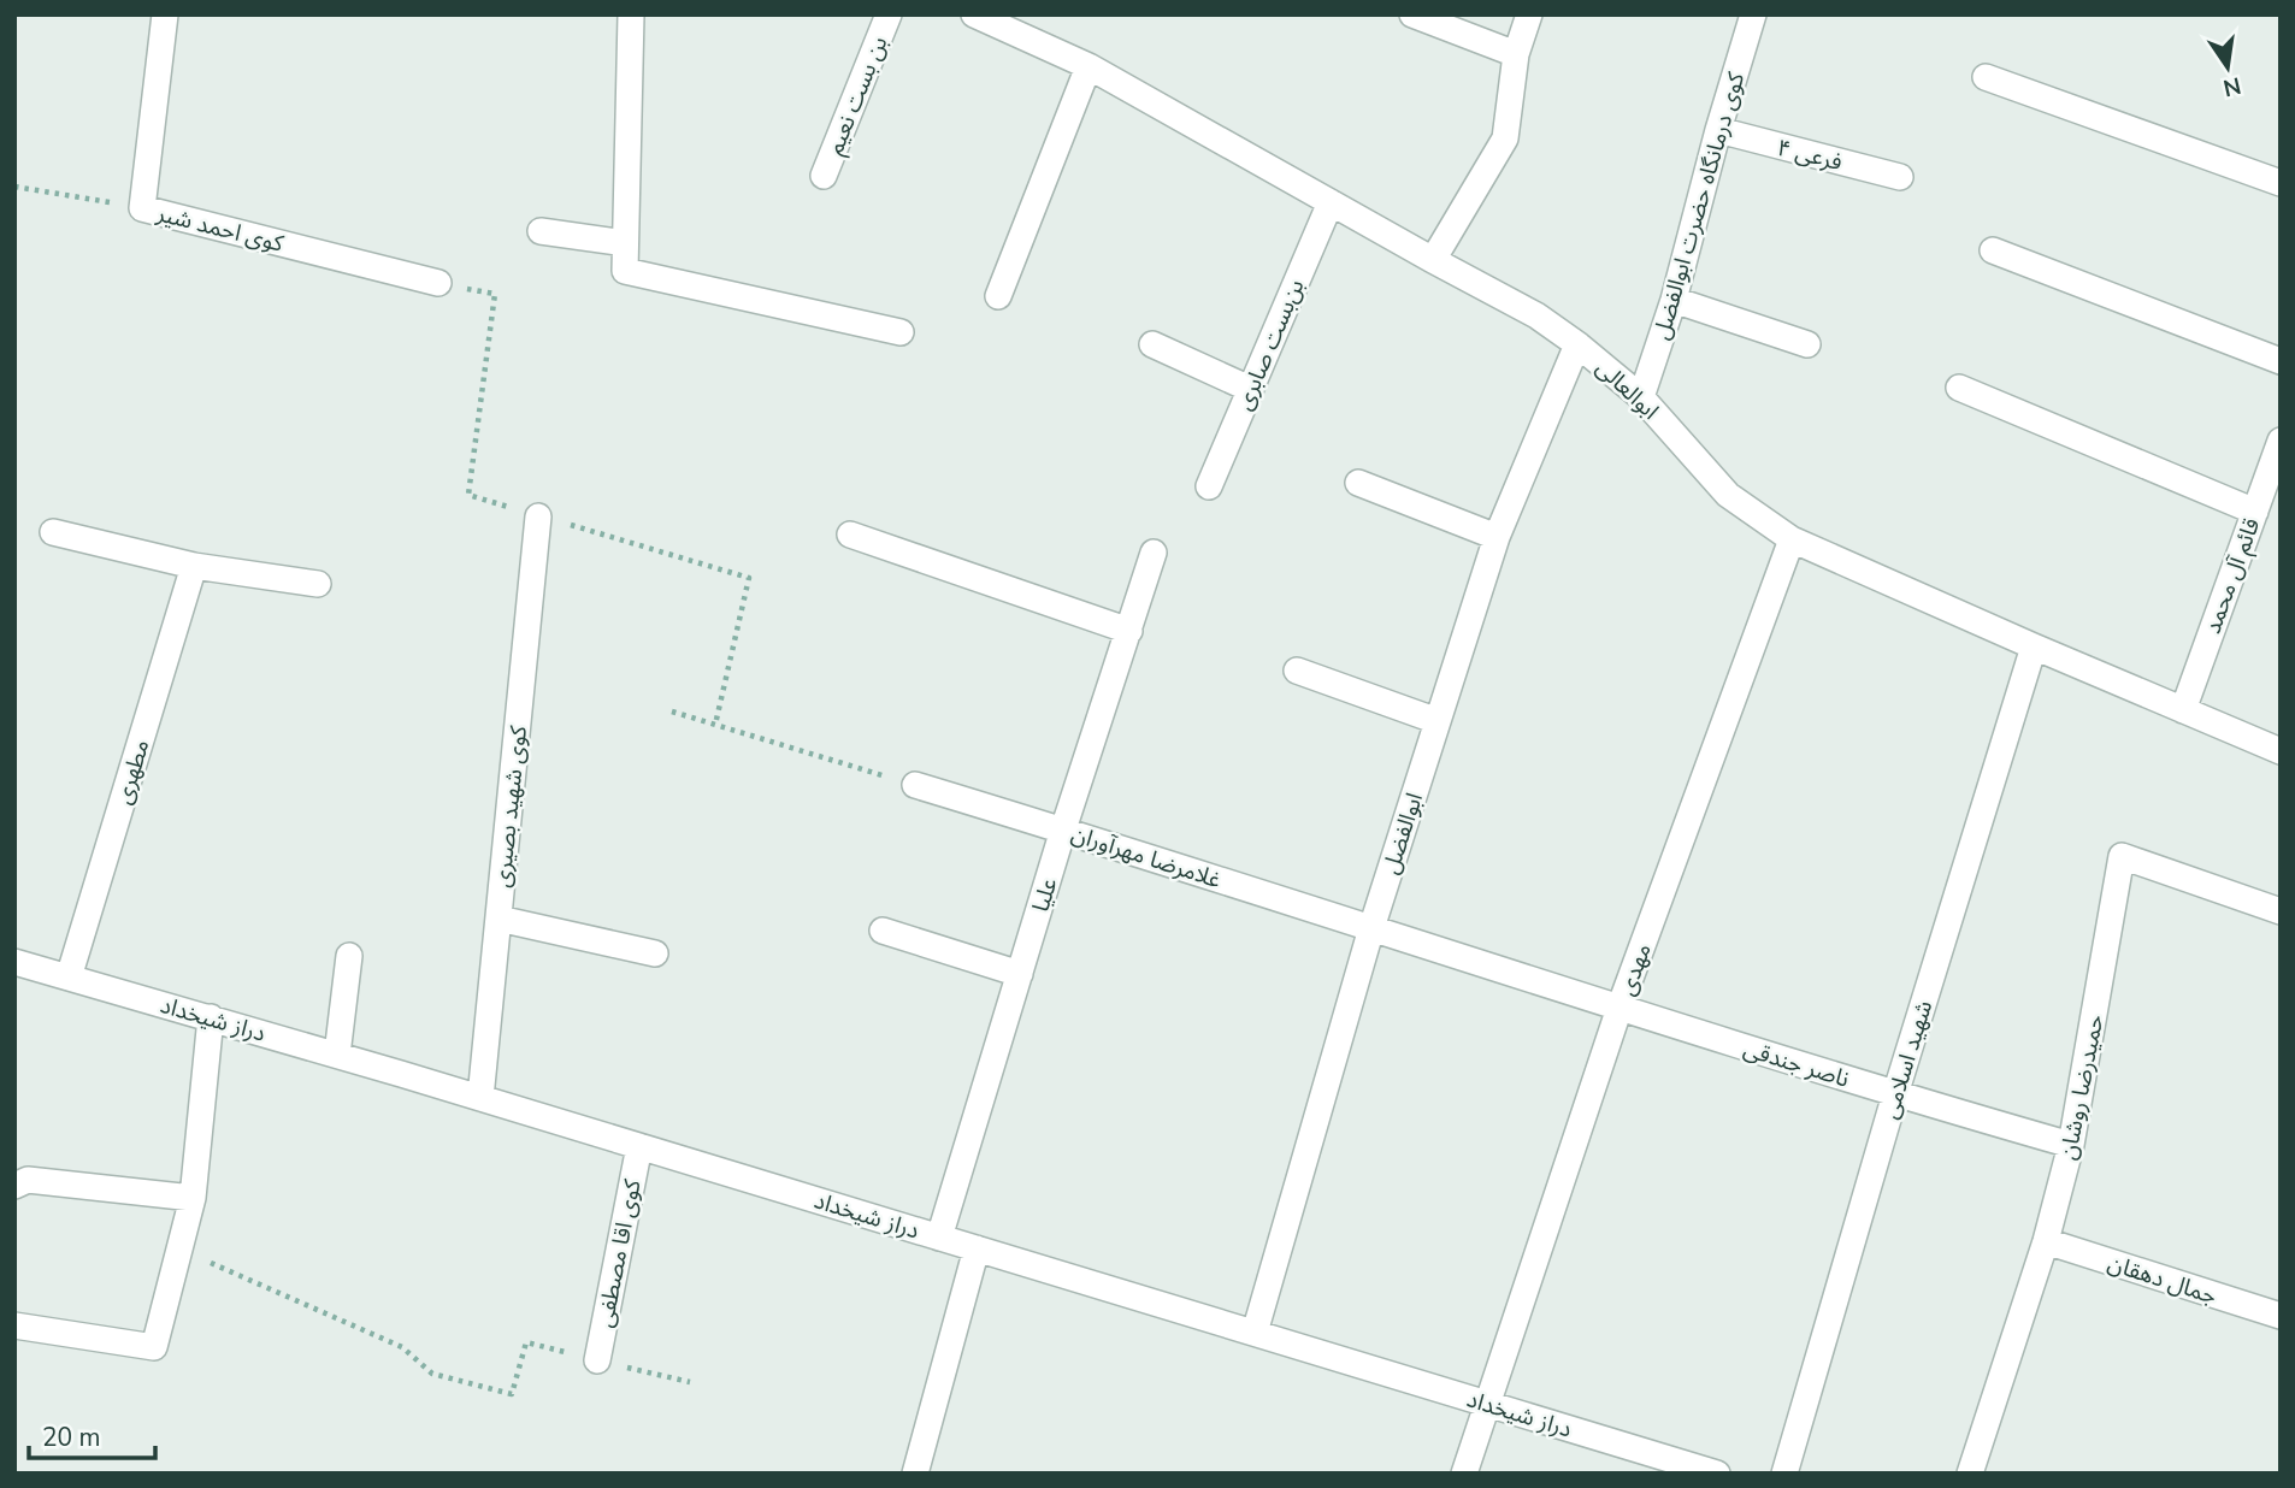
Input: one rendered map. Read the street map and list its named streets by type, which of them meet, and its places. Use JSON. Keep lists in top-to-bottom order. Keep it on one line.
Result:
{"streets":{"street":["بن بست نعیم","فرعی ۴","کوی درمانگاه حضرت ابوالفضل","کوی احمد شیر","بن‌بست صابری","ابوالعالی","قائم آل محمد","مطهری","کوی شهید بصیری","ابوالفضل","غلامرضا مهرآوران","علیا","مهدی","دراز شیخداد","شهید اسلامی","ناصر جندقی","حمیدرضا روشان","کوی اقا مصطفی","جمال دهقان"]},"crossings":[["فرعی ۴","کوی درمانگاه حضرت ابوالفضل"],["کوی درمانگاه حضرت ابوالفضل","ابوالعالی"],["بن‌بست صابری","ابوالعالی"],["ابوالعالی","قائم آل محمد"],["ابوالعالی","ابوالفضل"],["ابوالعالی","مهدی"],["ابوالعالی","شهید اسلامی"],["مطهری","دراز شیخداد"],["کوی شهید بصیری","دراز شیخداد"],["ابوالفضل","غلامرضا مهرآوران"],["ابوالفضل","دراز شیخداد"],["غلامرضا مهرآوران","علیا"],["غلامرضا مهرآوران","مهدی"],["غلامرضا مهرآوران","ناصر جندقی"],["علیا","دراز شیخداد"],["مهدی","دراز شیخداد"],["مهدی","ناصر جندقی"],["دراز شیخداد","کوی اقا مصطفی"],["شهید اسلامی","ناصر جندقی"],["ناصر جندقی","حمیدرضا روشان"],["حمیدرضا روشان","جمال دهقان"]],"scale_bar":"20 m","north":"bottom"}
